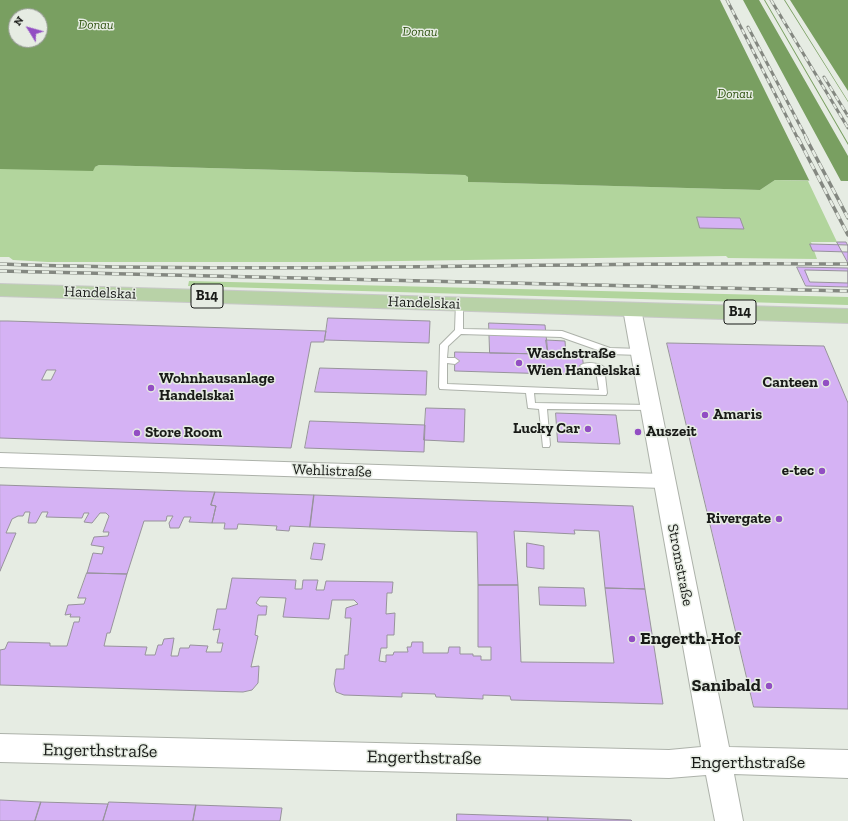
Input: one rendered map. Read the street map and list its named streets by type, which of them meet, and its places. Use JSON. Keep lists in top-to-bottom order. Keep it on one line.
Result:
{"streets":{"main road":["Handelskai","B14"],"street":["Wehlistraße","Stromstraße","Engerthstraße"]},"crossings":[["Handelskai","Stromstraße"],["Wehlistraße","Stromstraße"],["Stromstraße","Engerthstraße"]],"water":["Donau"],"places":["Waschstraße Wien Handelskai","Canteen","Wohnhausanlage Handelskai","Amaris","Lucky Car","Auszeit","Store Room","e-tec","Rivergate","Engerth-Hof","Sanibald"],"north":"top left"}
